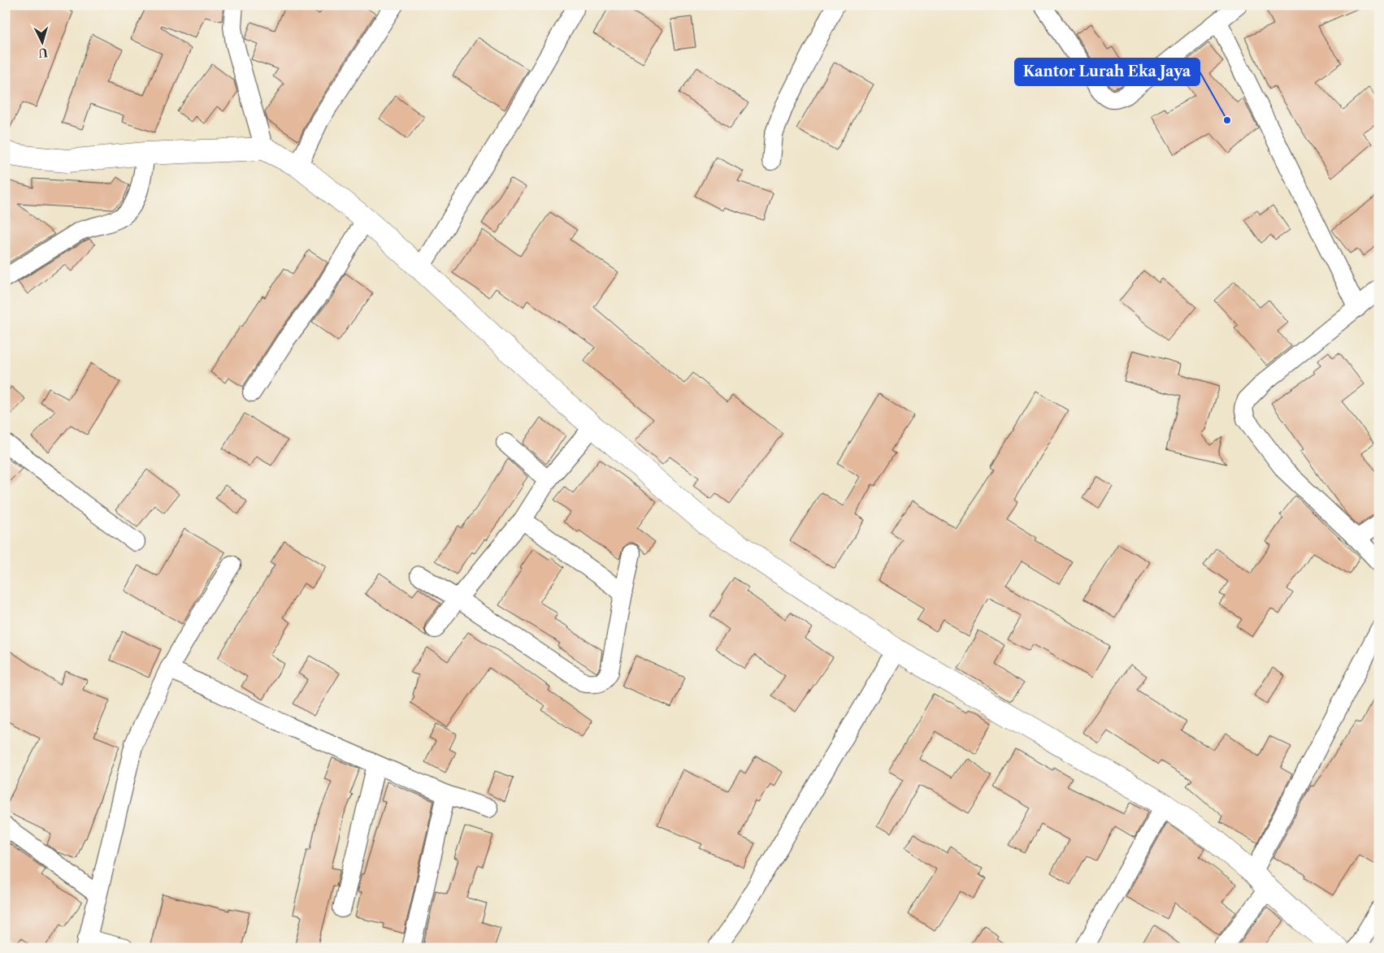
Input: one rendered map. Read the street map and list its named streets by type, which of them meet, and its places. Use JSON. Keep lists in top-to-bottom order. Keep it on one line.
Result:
{"places":["Kantor Lurah Eka Jaya"],"north":"bottom"}
